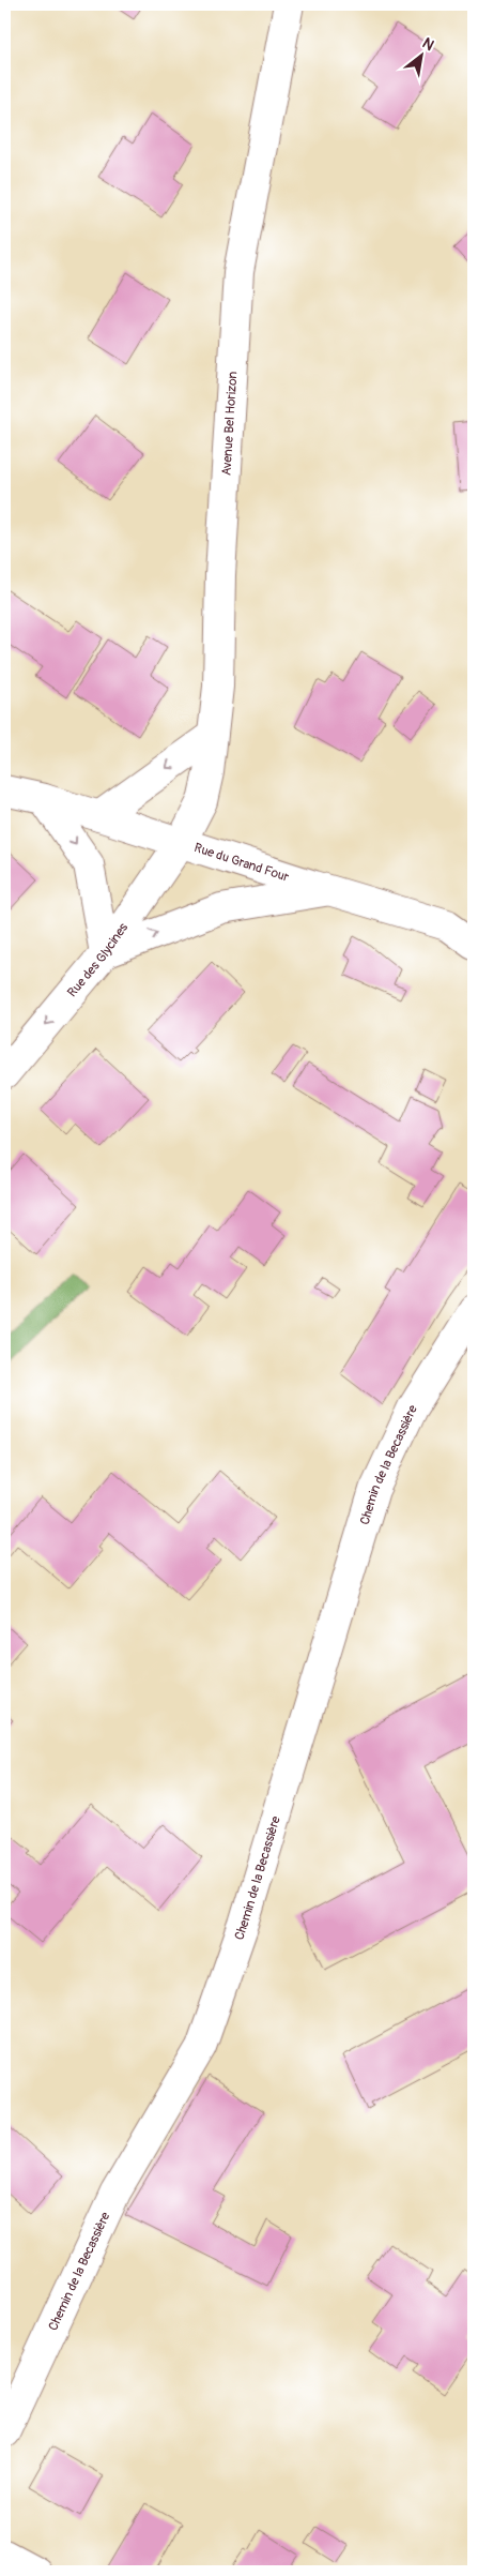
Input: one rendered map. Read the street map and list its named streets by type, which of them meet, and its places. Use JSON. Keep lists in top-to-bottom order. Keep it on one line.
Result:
{"streets":{"street":["Avenue Bel Horizon","Rue du Grand Four","Rue des Glycines","Chemin de la Becassière"]},"crossings":[["Avenue Bel Horizon","Rue du Grand Four"],["Avenue Bel Horizon","Rue des Glycines"],["Rue du Grand Four","Rue des Glycines"]],"one_way":["Rue des Glycines"],"north":"top right"}
